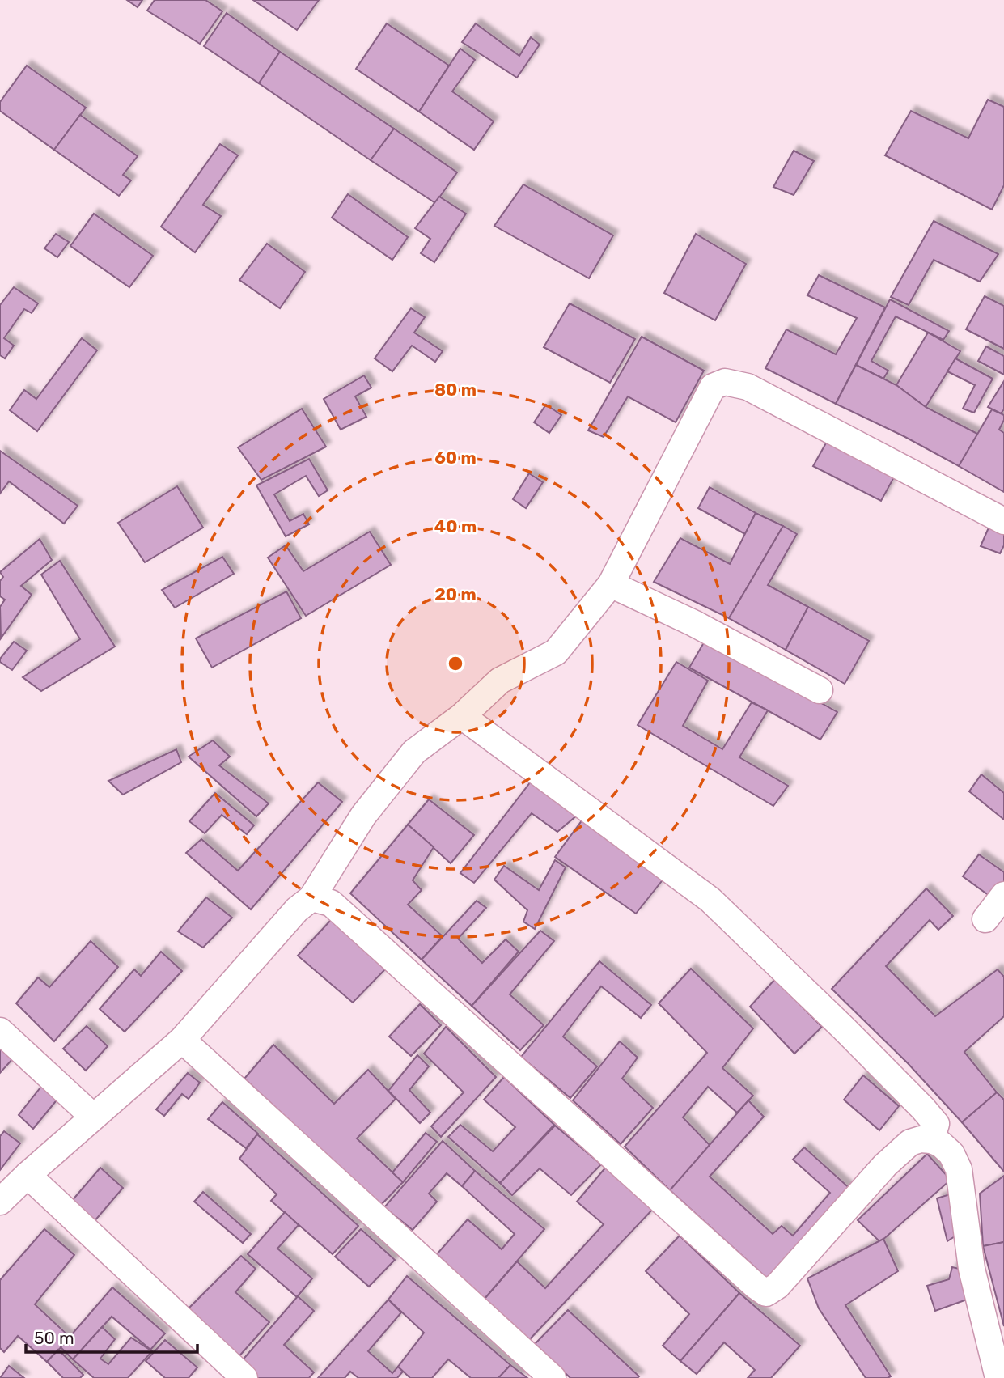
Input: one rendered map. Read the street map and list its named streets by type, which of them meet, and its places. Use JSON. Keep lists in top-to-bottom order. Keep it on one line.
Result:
{"scale_bar":"50 m","rings":["80 m","60 m","40 m","20 m"]}
